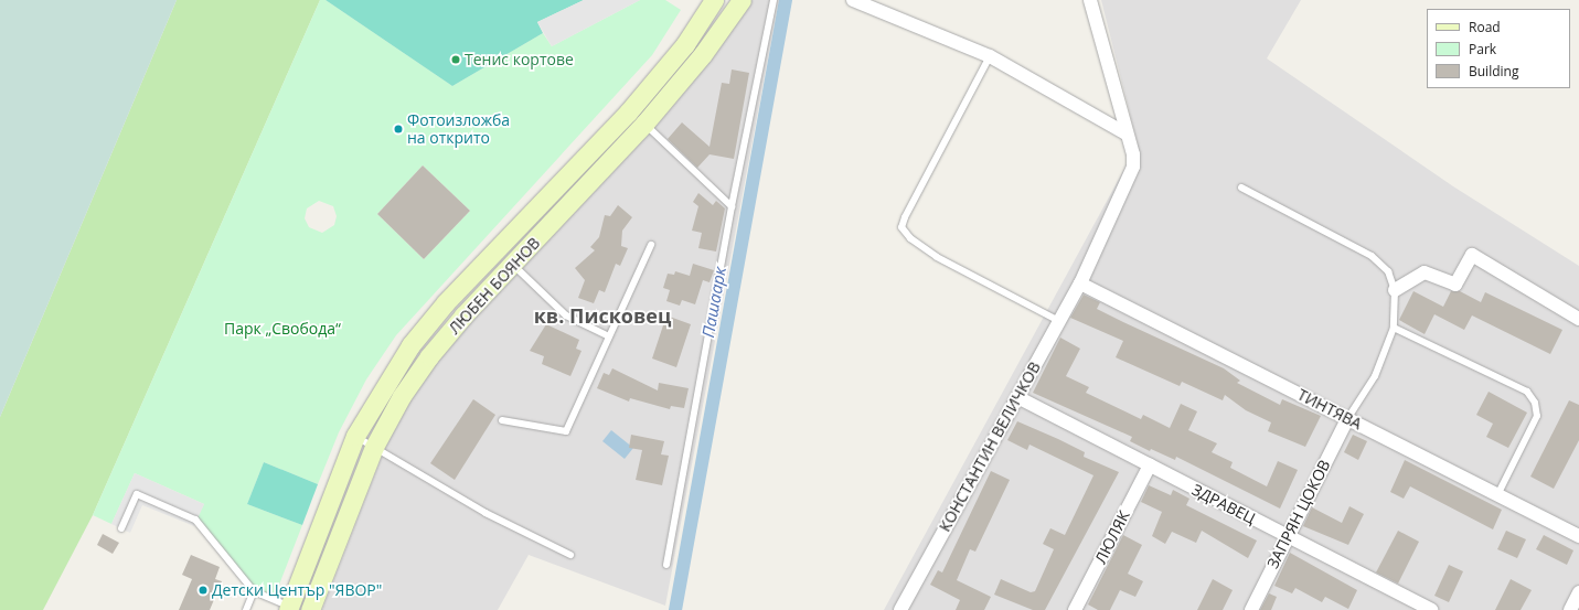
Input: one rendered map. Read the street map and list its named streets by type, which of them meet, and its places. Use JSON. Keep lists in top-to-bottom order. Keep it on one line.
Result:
{"streets":{"street":["ЛЮБЕН БОЯНОВ","ТИНТЯВА","КОНСТАНТИН ВЕЛИЧКОВ","ЗДРАВЕЦ","ЗАПРЯН ЦОКОВ","ЛЮЛЯК"]},"crossings":[["ТИНТЯВА","КОНСТАНТИН ВЕЛИЧКОВ"],["ТИНТЯВА","ЗАПРЯН ЦОКОВ"],["КОНСТАНТИН ВЕЛИЧКОВ","ЗДРАВЕЦ"],["ЗДРАВЕЦ","ЗАПРЯН ЦОКОВ"],["ЗДРАВЕЦ","ЛЮЛЯК"]],"districts":["кв. Писковец"],"water":["Пашаарк"],"parks":["Парк „Свобода“"],"places":["Тенис кортове","Фотоизложба на открито","Детски Център \"ЯВОР\""],"legend":["Road","Park","Building"]}
